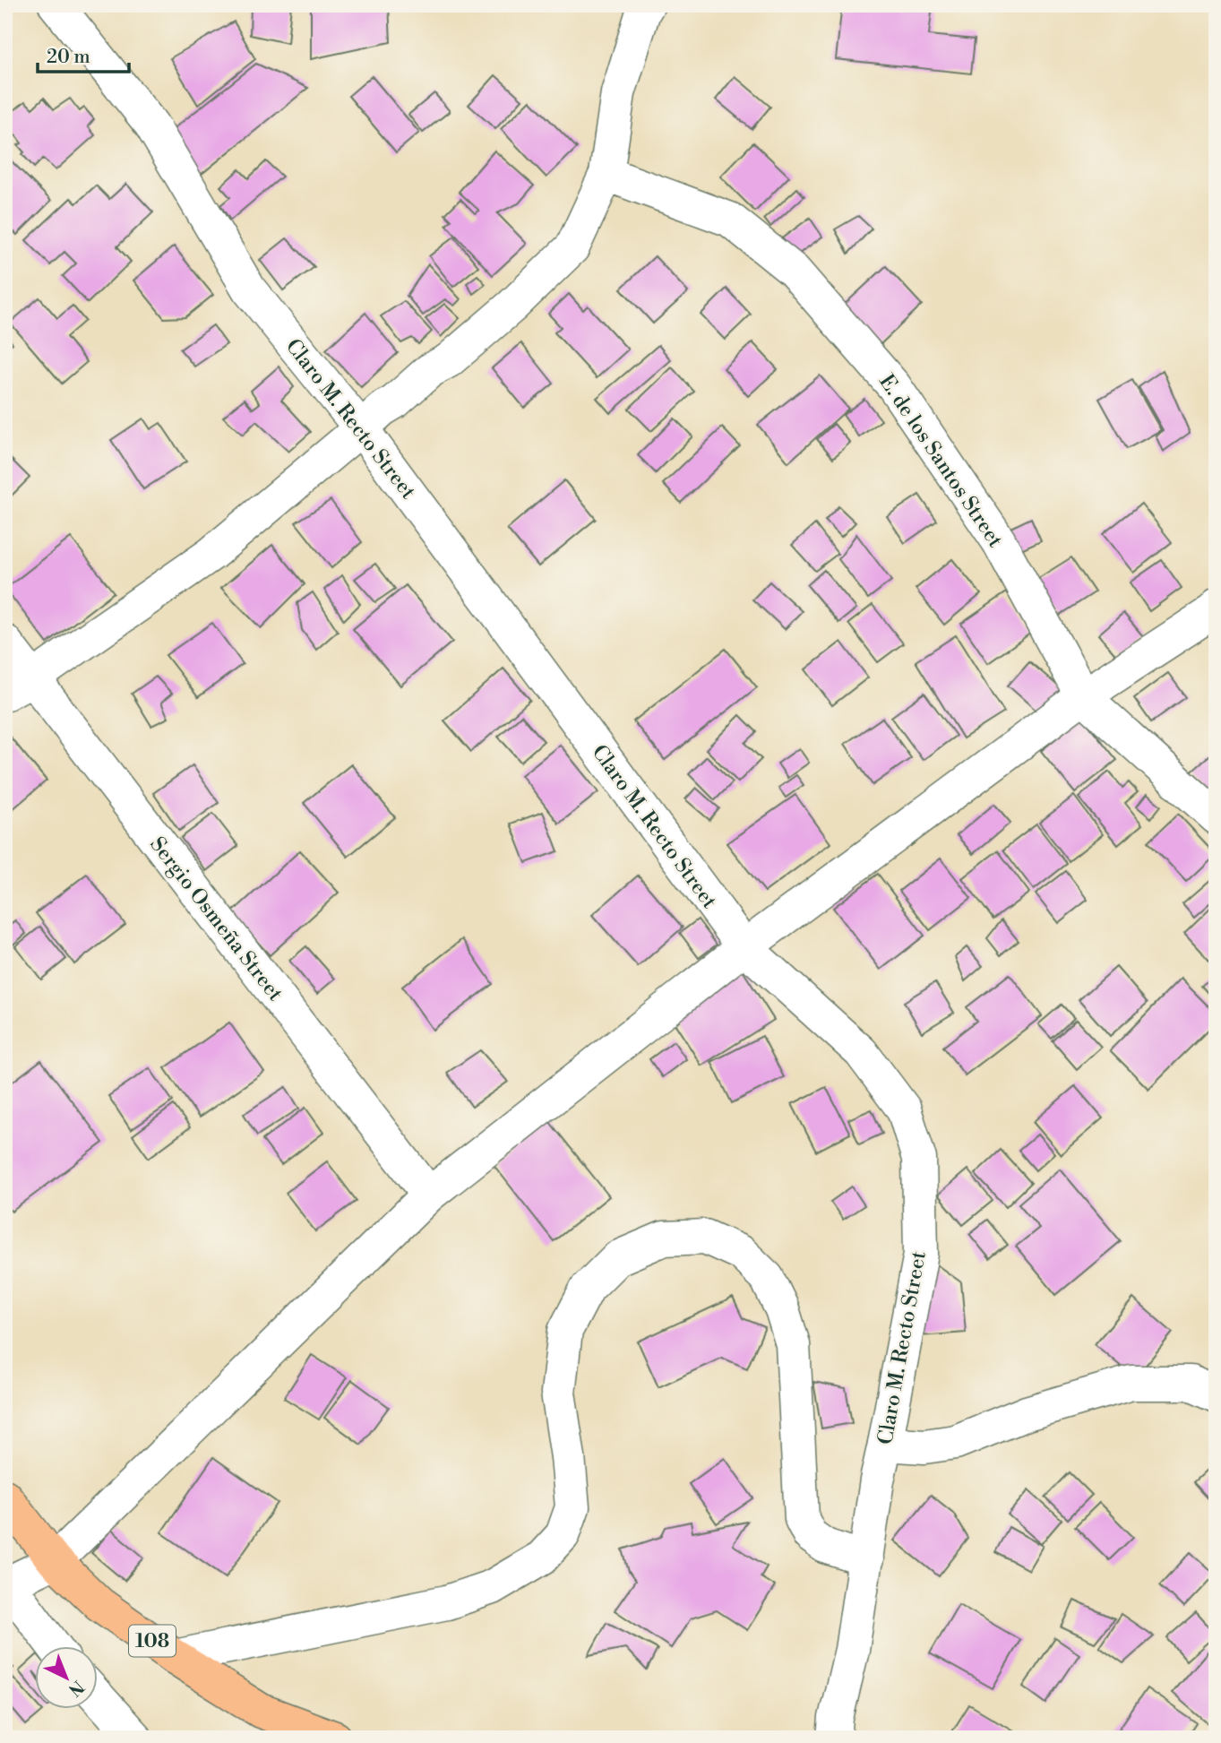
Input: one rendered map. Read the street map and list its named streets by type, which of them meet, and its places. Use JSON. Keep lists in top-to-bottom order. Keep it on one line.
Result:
{"streets":{"main road":["108"],"street":["Claro M. Recto Street","E. de los Santos Street","Sergio Osmeña Street"]},"scale_bar":"20 m","north":"bottom right"}
